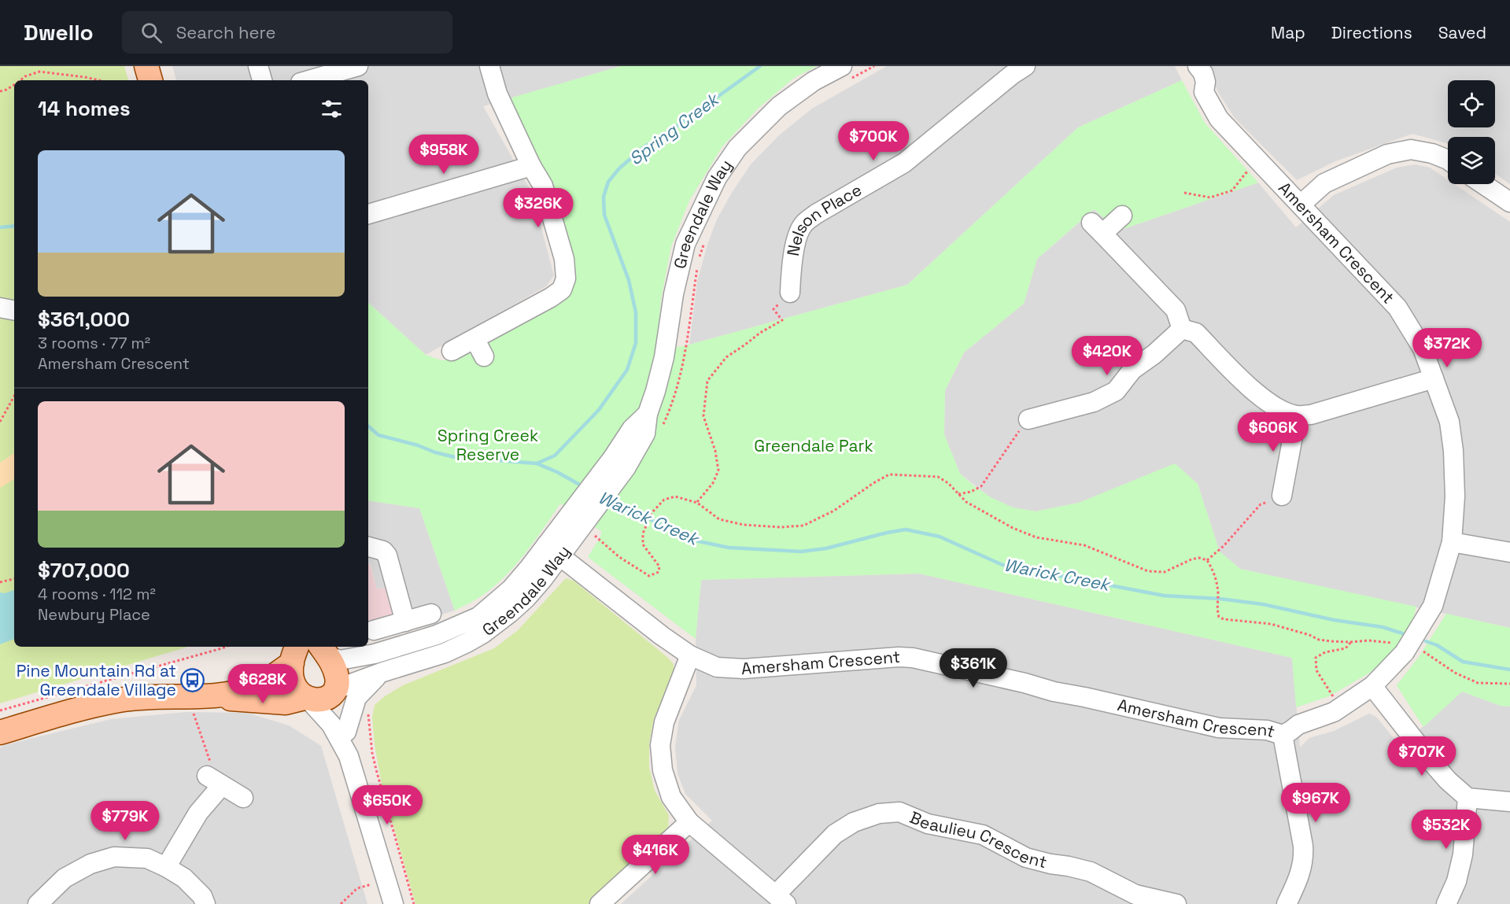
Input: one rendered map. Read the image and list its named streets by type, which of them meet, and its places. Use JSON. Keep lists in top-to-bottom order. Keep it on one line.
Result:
{"streets":{"street":["Greendale Way","Nelson Place","Amersham Crescent","Beaulieu Crescent"]},"crossings":[["Greendale Way","Amersham Crescent"]],"water":["Spring Creek","Warick Creek"],"parks":["Spring Creek Reserve","Greendale Park"],"places":{"bus stop":["Pine Mountain Rd at Greendale Village"]},"page":{"header":"Dwello","search":"Search here","nav":["Map","Directions","Saved"],"heading":"14 homes","price":["$700K","$958K","$326K","$372K","$420K","$606K","$361K","$628K","$707K","$967K","$650K","$779K","$532K","$416K"],"list":[{"name":"$361,000","note":"3 rooms · 77 m² · Amersham Crescent"},{"name":"$707,000","note":"4 rooms · 112 m² · Newbury Place"}]}}
